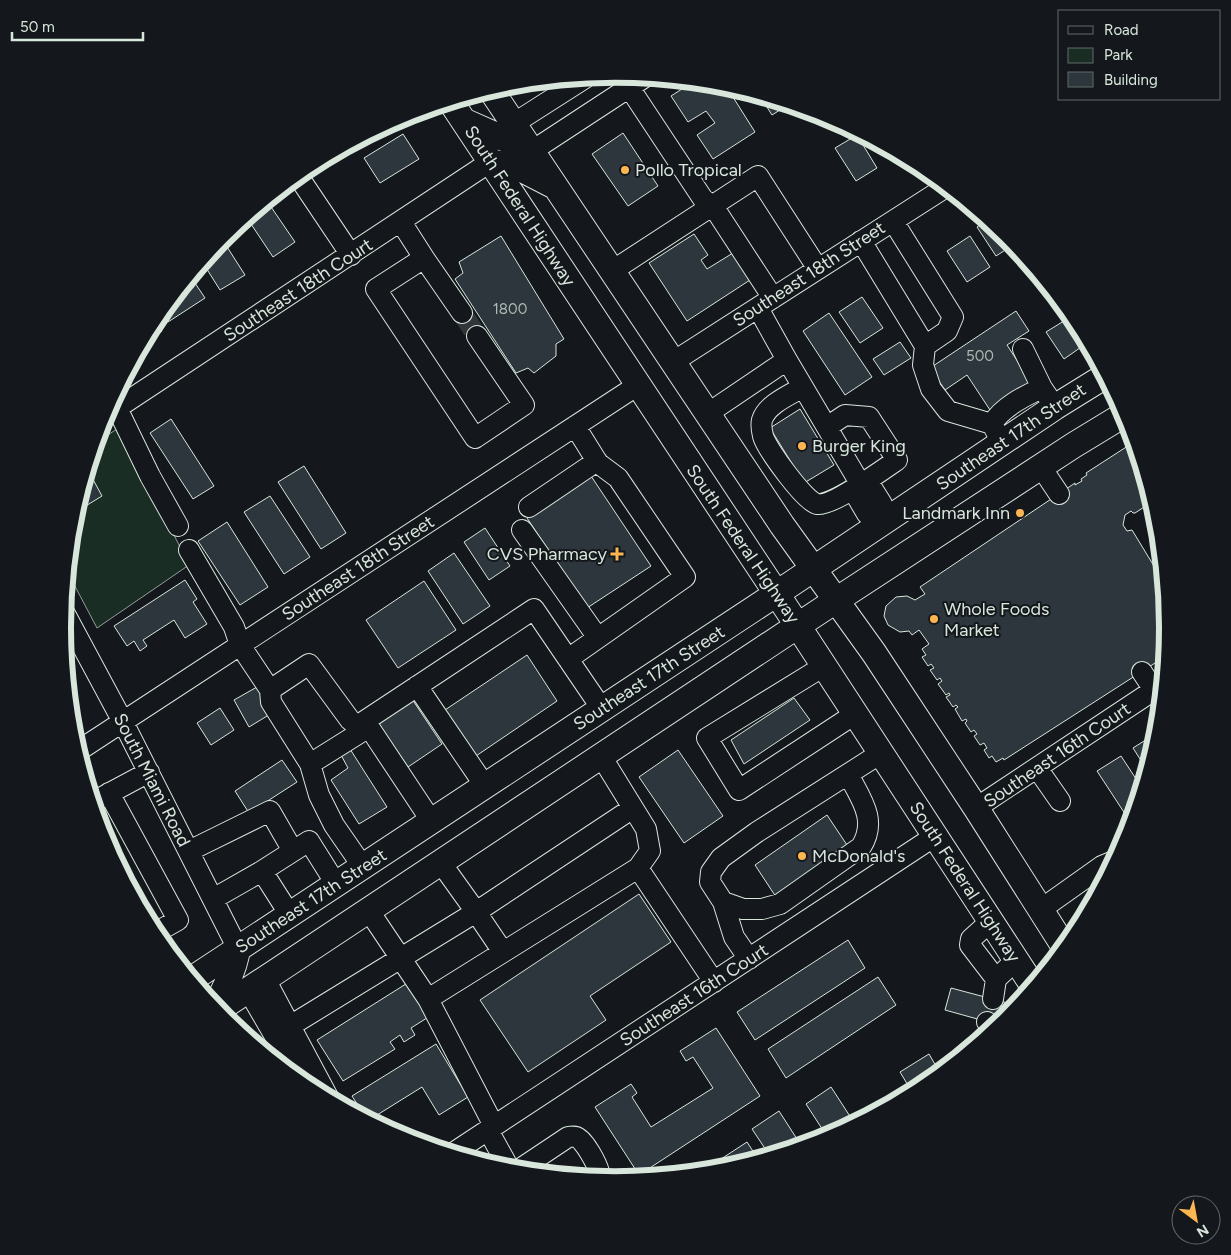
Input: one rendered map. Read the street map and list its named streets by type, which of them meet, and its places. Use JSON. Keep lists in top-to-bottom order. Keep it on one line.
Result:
{"streets":{"main road":["South Federal Highway","Southeast 17th Street"],"street":["Southeast 18th Street","Southeast 18th Court","Southeast 16th Court","South Miami Road"]},"crossings":[["South Federal Highway","Southeast 18th Street"],["South Federal Highway","Southeast 18th Court"],["South Federal Highway","Southeast 17th Street"],["South Federal Highway","Southeast 16th Court"],["Southeast 18th Street","South Miami Road"],["Southeast 17th Street","South Miami Road"]],"places":{"other":["Pollo Tropical","Burger King","Landmark Inn","Whole Foods Market","McDonald's"],"health":["CVS Pharmacy"]},"house_numbers":["1800","500"],"legend":["Road","Park","Building"],"scale_bar":"50 m","north":"bottom right"}
